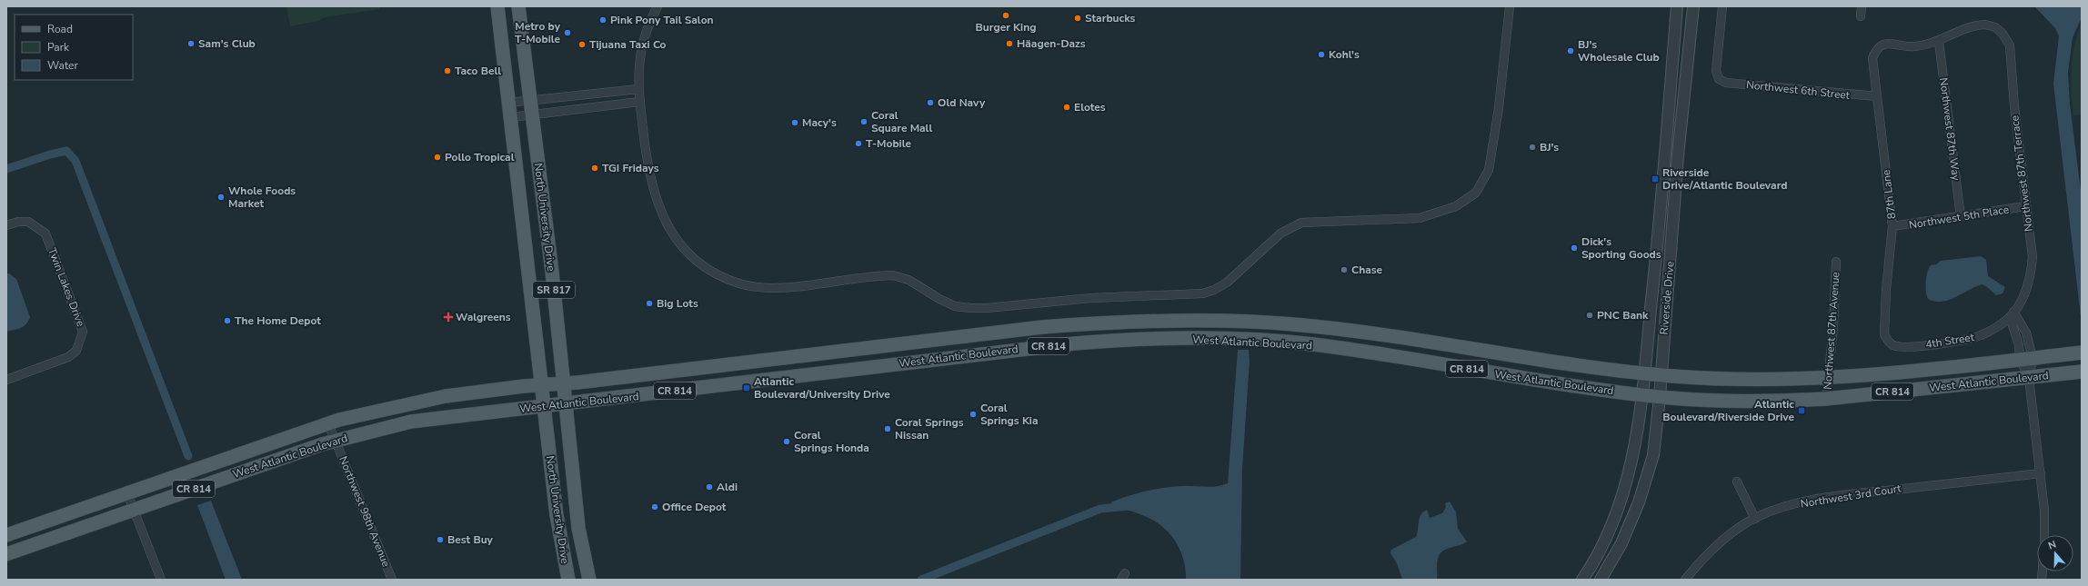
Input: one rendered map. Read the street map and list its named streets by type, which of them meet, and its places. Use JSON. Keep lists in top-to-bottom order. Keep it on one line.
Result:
{"streets":{"main road":["North University Drive","SR 817","West Atlantic Boulevard","CR 814"],"street":["Northwest 6th Street","Northwest 87th Way","Northwest 87th Terrace","87th Lane","Northwest 5th Place","Twin Lakes Drive","Riverside Drive","Northwest 87th Avenue","4th Street","Northwest 3rd Court","Northwest 98th Avenue"]},"crossings":[["Northwest 6th Street","87th Lane"],["Northwest 87th Way","Northwest 87th Terrace"],["Northwest 87th Way","87th Lane"],["Northwest 87th Way","Northwest 5th Place"],["Northwest 87th Terrace","87th Lane"],["Northwest 87th Terrace","Northwest 5th Place"],["Northwest 87th Terrace","4th Street"],["87th Lane","Northwest 5th Place"],["87th Lane","4th Street"],["North University Drive","West Atlantic Boulevard"],["Riverside Drive","West Atlantic Boulevard"],["Northwest 87th Avenue","West Atlantic Boulevard"],["West Atlantic Boulevard","Northwest 98th Avenue"]],"places":{"other":["Burger King","Starbucks","Pink Pony Tail Salon","Metro by T-Mobile","Sam's Club","Häagen-Dazs","Tijuana Taxi Co","BJ's Wholesale Club","Kohl's","Taco Bell","Old Navy","Elotes","Coral Square Mall","Macy's","T-Mobile","BJ's","Pollo Tropical","TGI Fridays","Whole Foods Market","Dick's Sporting Goods","Chase","Big Lots","PNC Bank","The Home Depot","Coral Springs Kia","Coral Springs Nissan","Coral Springs Honda","Aldi","Office Depot","Best Buy"],"transit":["Riverside Drive/Atlantic Boulevard","Atlantic Boulevard/University Drive","Atlantic Boulevard/Riverside Drive"],"health":["Walgreens"]},"legend":["Road","Park","Water"],"north":"top"}
